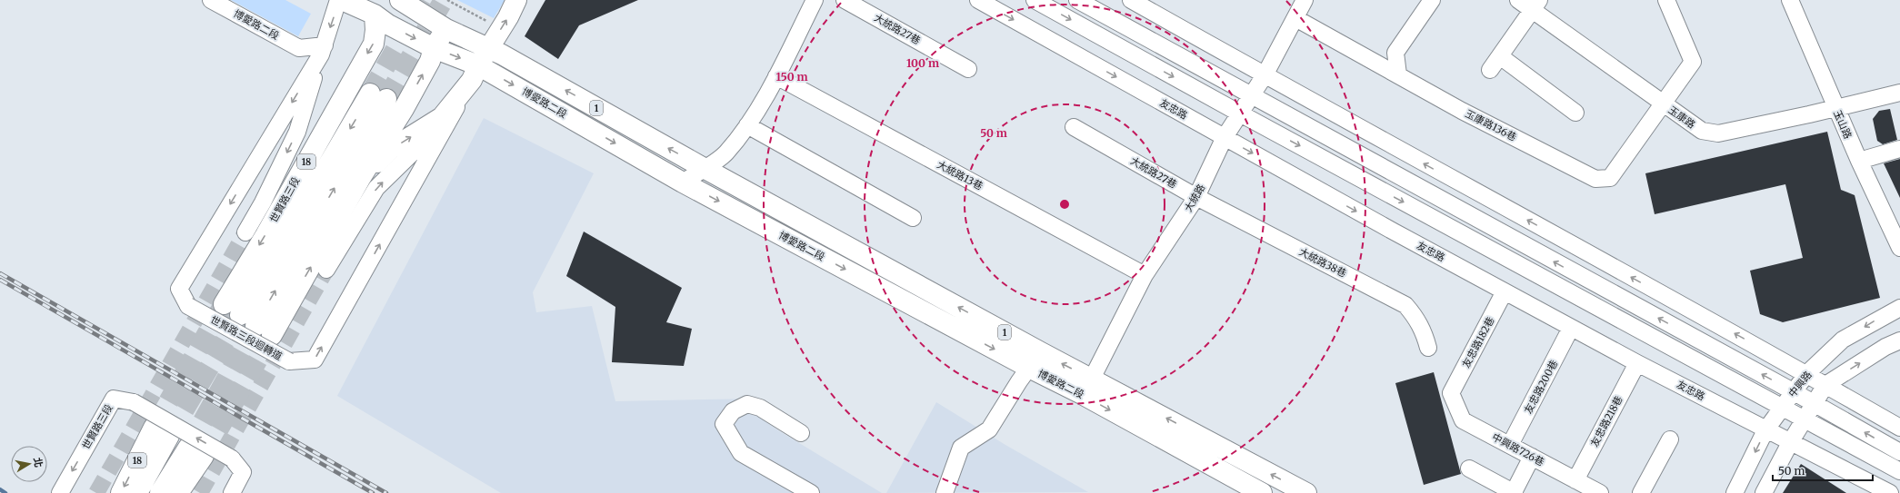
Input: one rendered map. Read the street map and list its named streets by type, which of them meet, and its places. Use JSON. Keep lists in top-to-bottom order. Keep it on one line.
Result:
{"streets":{"main road":["博愛路二段","1","18","世賢路三段"],"street":["大統路27巷","友忠路","玉康路","玉山路","玉康路136巷","大統路13巷","大統路","大統路38巷","世賢路三段迴轉道","友忠路182巷","中興路","友忠路200巷","友忠路218巷","中興路726巷"]},"crossings":[["博愛路二段","18"],["博愛路二段","大統路"],["博愛路二段","世賢路三段"],["博愛路二段","世賢路三段迴轉道"],["大統路27巷","大統路"],["大統路27巷","大統路38巷"],["友忠路","大統路"],["友忠路","友忠路182巷"],["友忠路","中興路"],["友忠路","友忠路200巷"],["友忠路","友忠路218巷"],["玉康路","玉山路"],["玉康路","玉康路136巷"],["玉康路136巷","大統路"],["18","世賢路三段"],["大統路13巷","大統路"],["大統路","大統路38巷"],["世賢路三段","世賢路三段迴轉道"],["友忠路182巷","中興路726巷"],["友忠路200巷","中興路726巷"],["友忠路218巷","中興路726巷"]],"scale_bar":"50 m","north":"right","rings":["100 m","150 m","50 m"]}
